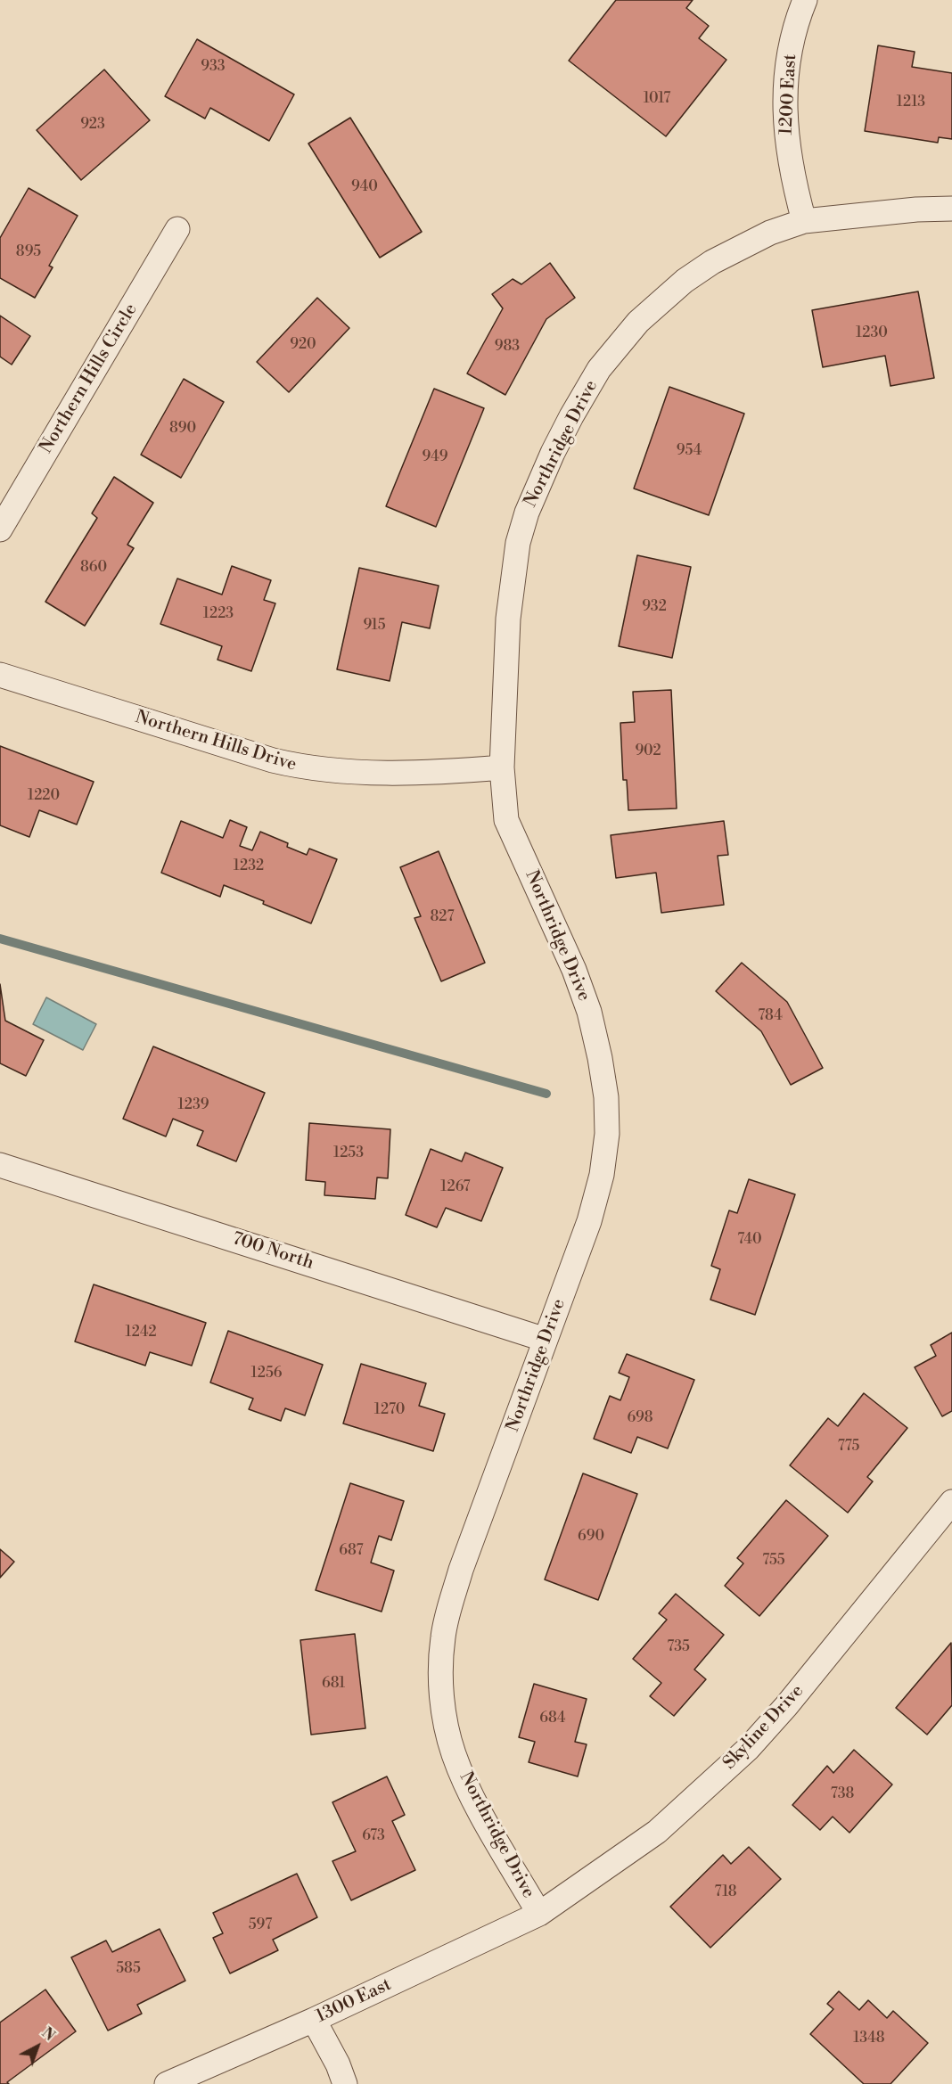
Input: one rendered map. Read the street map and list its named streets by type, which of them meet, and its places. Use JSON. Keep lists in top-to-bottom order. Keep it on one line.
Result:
{"streets":{"street":["1200 East","Northern Hills Circle","Northridge Drive","Northern Hills Drive","700 North","Skyline Drive","1300 East"]},"crossings":[["1200 East","Northridge Drive"],["Northridge Drive","Northern Hills Drive"],["Northridge Drive","700 North"],["Northridge Drive","Skyline Drive"],["Northridge Drive","1300 East"],["Skyline Drive","1300 East"]],"house_numbers":["933","1017","1213","923","940","895","1230","920","983","890","954","949","860","932","1223","915","902","1220","1232","827","784","1239","1253","1267","740","1242","1256","1270","698","775","690","687","755","735","681","684","738","673","718","597","585","1348"],"north":"top right"}
